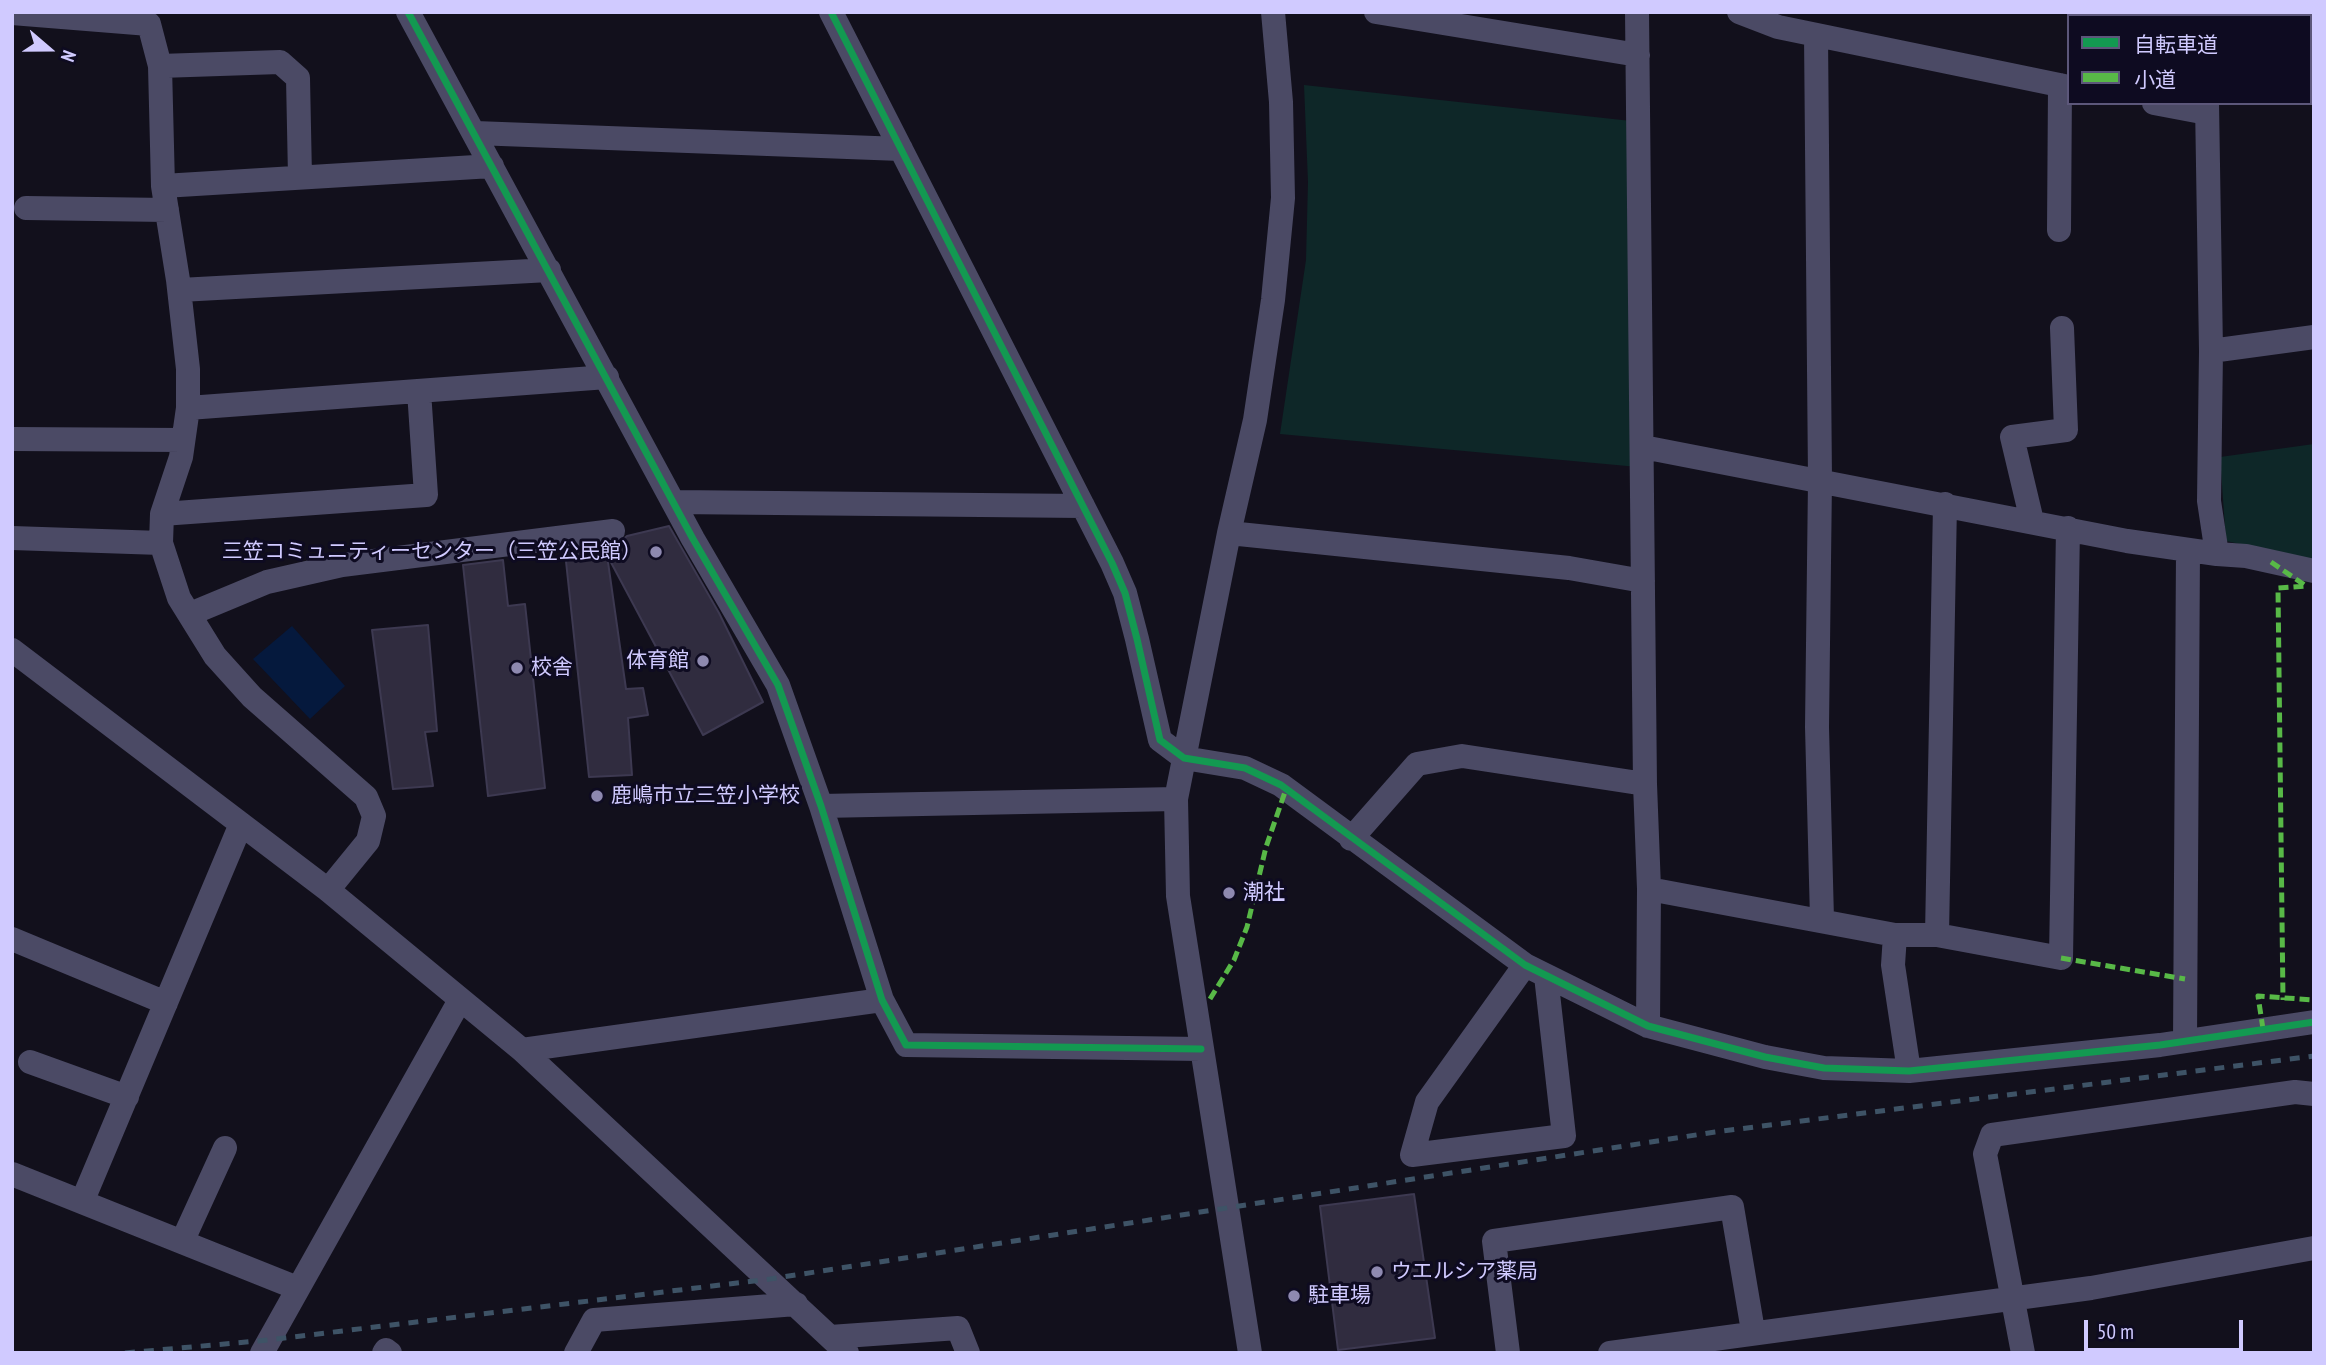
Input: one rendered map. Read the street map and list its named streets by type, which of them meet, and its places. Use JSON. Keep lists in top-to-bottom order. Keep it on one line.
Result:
{"places":["三笠コミュニティーセンター（三笠公民館）","体育館","校舎","鹿嶋市立三笠小学校","潮社","ウエルシア薬局","駐車場"],"legend":["自転車道","小道"],"scale_bar":"50 m","north":"right"}
